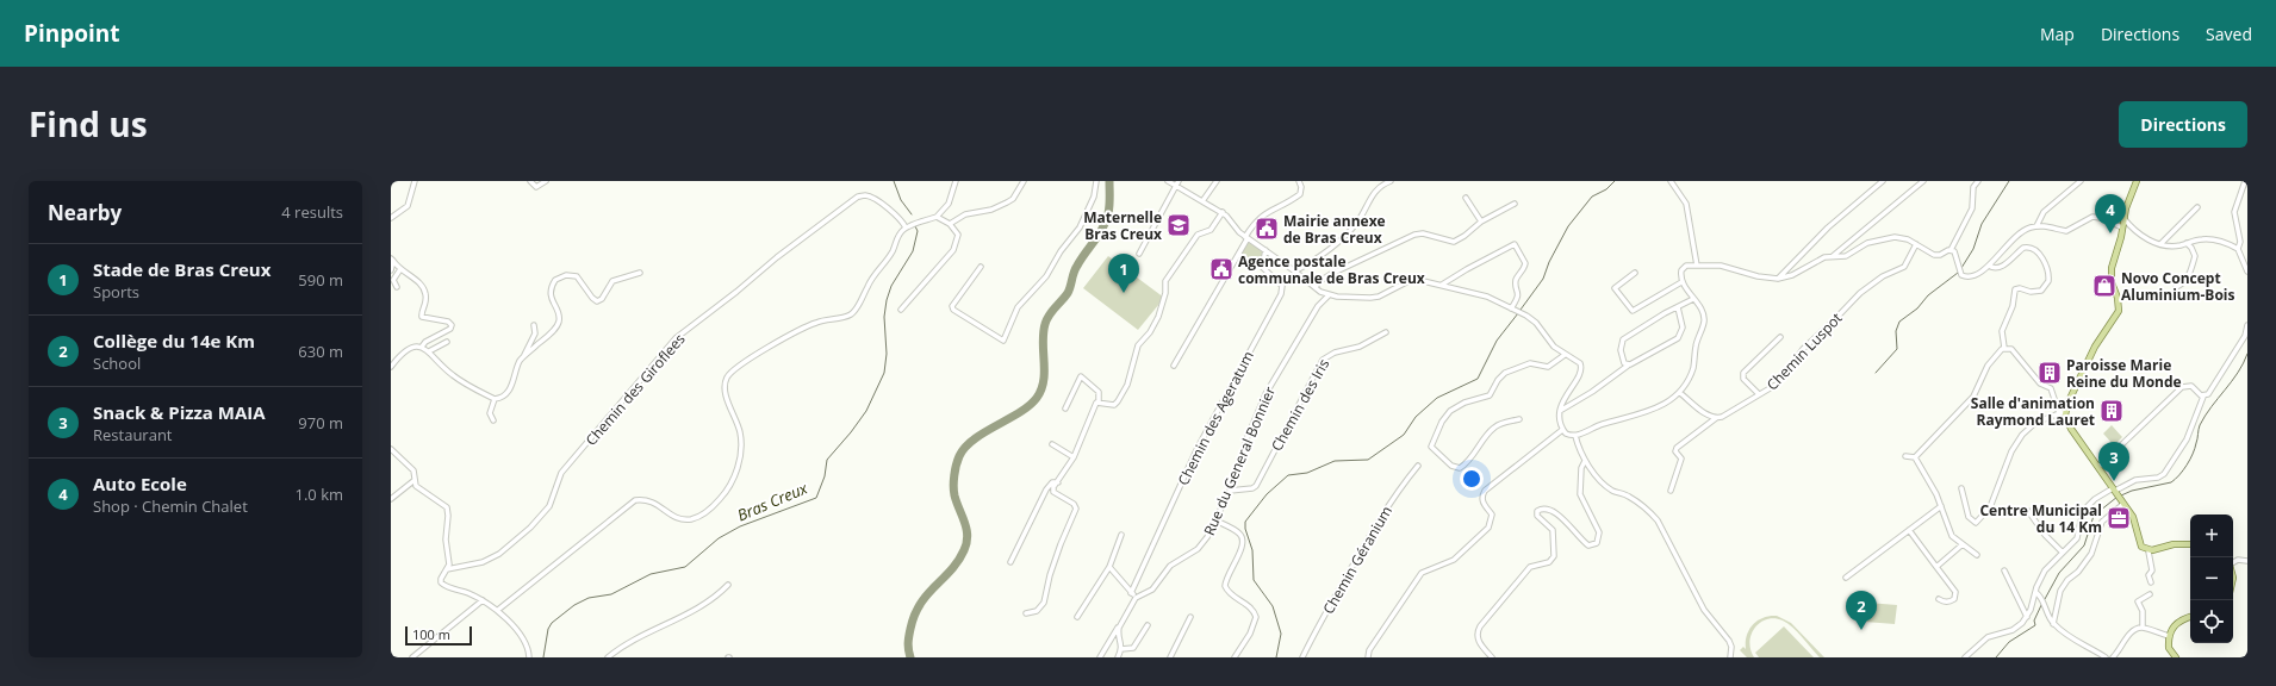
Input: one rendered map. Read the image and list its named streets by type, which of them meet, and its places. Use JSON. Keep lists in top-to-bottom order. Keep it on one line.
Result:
{"streets":{"street":["Chemin Luspot","Chemin des Giroflees","Chemin des Iris","Chemin des Ageratum","Rue du General Bonnier","Chemin Géranium"]},"crossings":[["Chemin des Iris","Rue du General Bonnier"]],"water":["Bras Creux"],"places":{"school or university":["Maternelle Bras Creux"],"public building":["Mairie annexe de Bras Creux","Agence postale communale de Bras Creux"],"shop":["Novo Concept Aluminium-Bois"],"building":["Paroisse Marie Reine du Monde","Salle d'animation Raymond Lauret"],"office":["Centre Municipal du 14 Km"]},"scale_bar":"100 m","page":{"header":"Pinpoint","nav":["Map","Directions","Saved"],"title":"Find us","buttons":"Directions","heading":["Nearby","4 results"],"pins":["4","1","3","2"],"list":[{"mark":"1","name":"Stade de Bras Creux","note":"Sports","value":"590 m"},{"mark":"2","name":"Collège du 14e Km","note":"School","value":"630 m"},{"mark":"3","name":"Snack & Pizza MAIA","note":"Restaurant","value":"970 m"},{"mark":"4","name":"Auto Ecole","note":"Shop · Chemin Chalet","value":"1.0 km"}],"map_buttons":["+","−"],"scale":"100 m"}}
